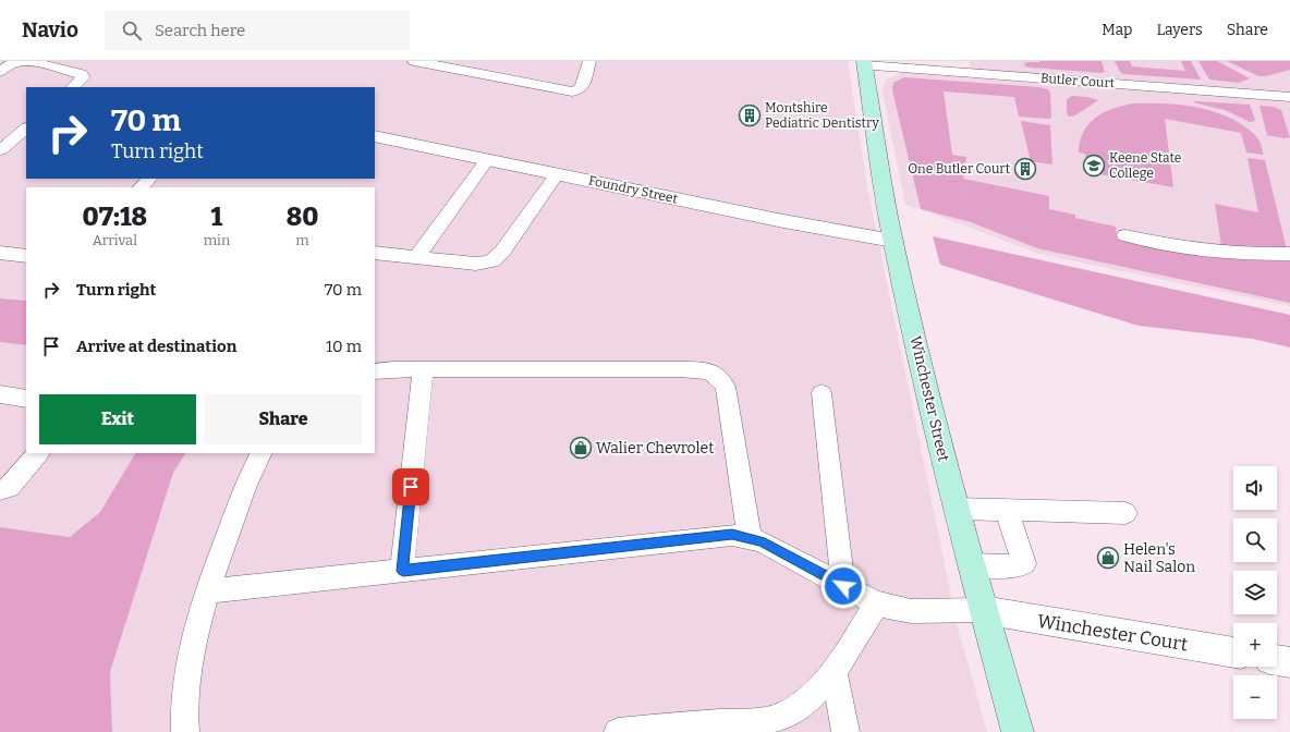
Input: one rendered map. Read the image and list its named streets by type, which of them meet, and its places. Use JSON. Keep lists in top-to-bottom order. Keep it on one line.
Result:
{"streets":{"street":["Foundry Street","Winchester Street","Winchester Court"],"lane":["Butler Court"]},"crossings":[["Butler Court","Winchester Street"],["Foundry Street","Winchester Street"],["Winchester Street","Winchester Court"]],"places":{"building":["Montshire Pediatric Dentistry","One Butler Court"],"school or university":["Keene State College"],"shop":["Walier Chevrolet","Helen's Nail Salon"]},"page":{"header":"Navio","search":"Search here","nav":["Map","Layers","Share"],"turn":["70 m","Turn right"],"eta":["07:18","Arrival","1","min","80","m"],"list":[{"name":"Turn right","value":"70 m"},{"name":"Arrive at destination","value":"10 m"}],"buttons":["Exit","Share"],"map_buttons":["+","−"]}}
